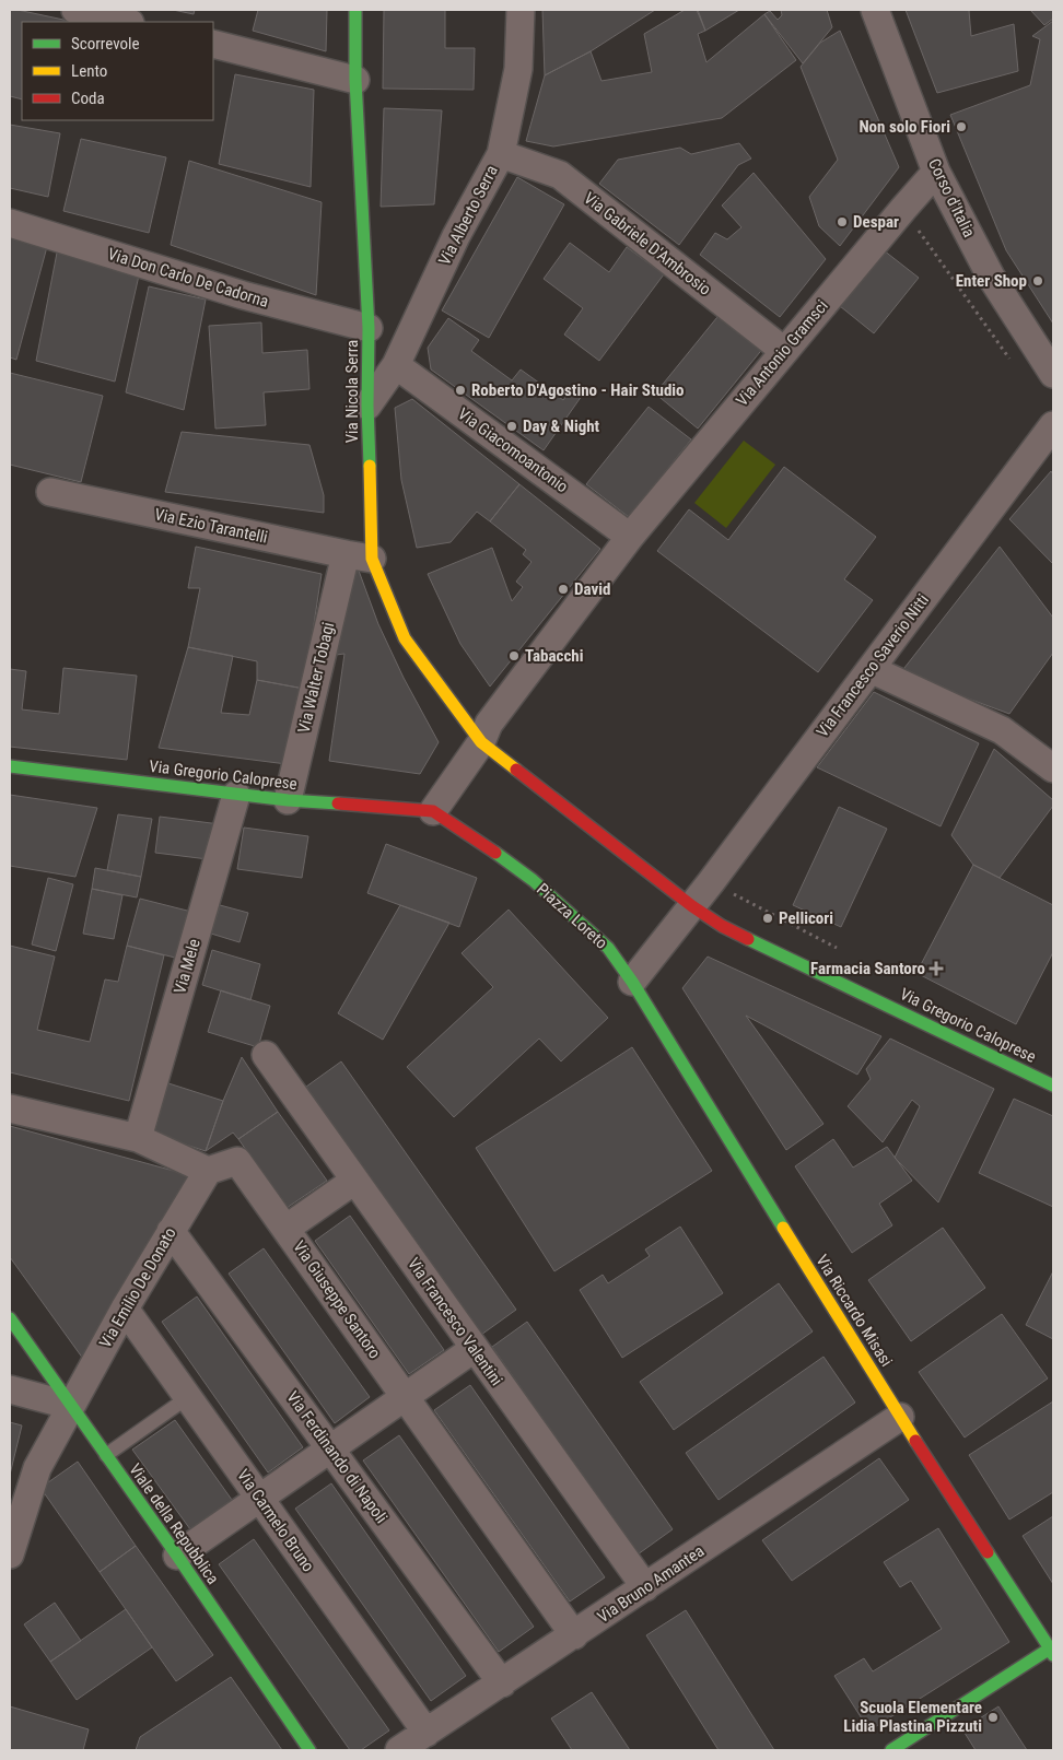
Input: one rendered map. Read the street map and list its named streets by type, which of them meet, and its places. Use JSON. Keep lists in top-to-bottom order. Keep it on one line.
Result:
{"streets":{"street":["Corso d'Italia","Via Alberto Serra","Via Gabriele D'Ambrosio","Via Don Carlo De Cadorna","Via Antonio Gramsci","Via Nicola Serra","Via Giacomoantonio","Via Ezio Tarantelli","Via Francesco Saverio Nitti","Via Walter Tobagi","Via Gregorio Caloprese","Piazza Loreto","Via Mele","Via Emilio De Donato","Via Giuseppe Santoro","Via Riccardo Misasi","Via Francesco Valentini","Via Ferdinando di Napoli","Via Carmelo Bruno","Viale della Repubblica","Via Bruno Amantea"]},"crossings":[["Corso d'Italia","Via Antonio Gramsci"],["Via Alberto Serra","Via Gabriele D'Ambrosio"],["Via Alberto Serra","Via Nicola Serra"],["Via Alberto Serra","Via Giacomoantonio"],["Via Gabriele D'Ambrosio","Via Antonio Gramsci"],["Via Don Carlo De Cadorna","Via Nicola Serra"],["Via Antonio Gramsci","Via Giacomoantonio"],["Via Nicola Serra","Via Ezio Tarantelli"],["Via Ezio Tarantelli","Via Walter Tobagi"],["Via Francesco Saverio Nitti","Via Gregorio Caloprese"],["Via Walter Tobagi","Via Gregorio Caloprese"],["Via Gregorio Caloprese","Piazza Loreto"],["Via Gregorio Caloprese","Via Mele"],["Piazza Loreto","Via Riccardo Misasi"],["Via Emilio De Donato","Via Giuseppe Santoro"],["Via Emilio De Donato","Via Ferdinando di Napoli"],["Via Emilio De Donato","Via Carmelo Bruno"],["Via Emilio De Donato","Viale della Repubblica"],["Via Giuseppe Santoro","Via Bruno Amantea"],["Via Riccardo Misasi","Via Bruno Amantea"],["Via Francesco Valentini","Via Bruno Amantea"],["Via Ferdinando di Napoli","Via Bruno Amantea"],["Via Carmelo Bruno","Via Bruno Amantea"]],"places":{"other":["Non solo Fiori","Despar","Enter Shop","Roberto D'Agostino - Hair Studio","Day & Night","David","Tabacchi","Pellicori","Scuola Elementare Lidia Plastina Pizzuti"],"health":["Farmacia Santoro"]},"legend":["Scorrevole","Lento","Coda"]}
